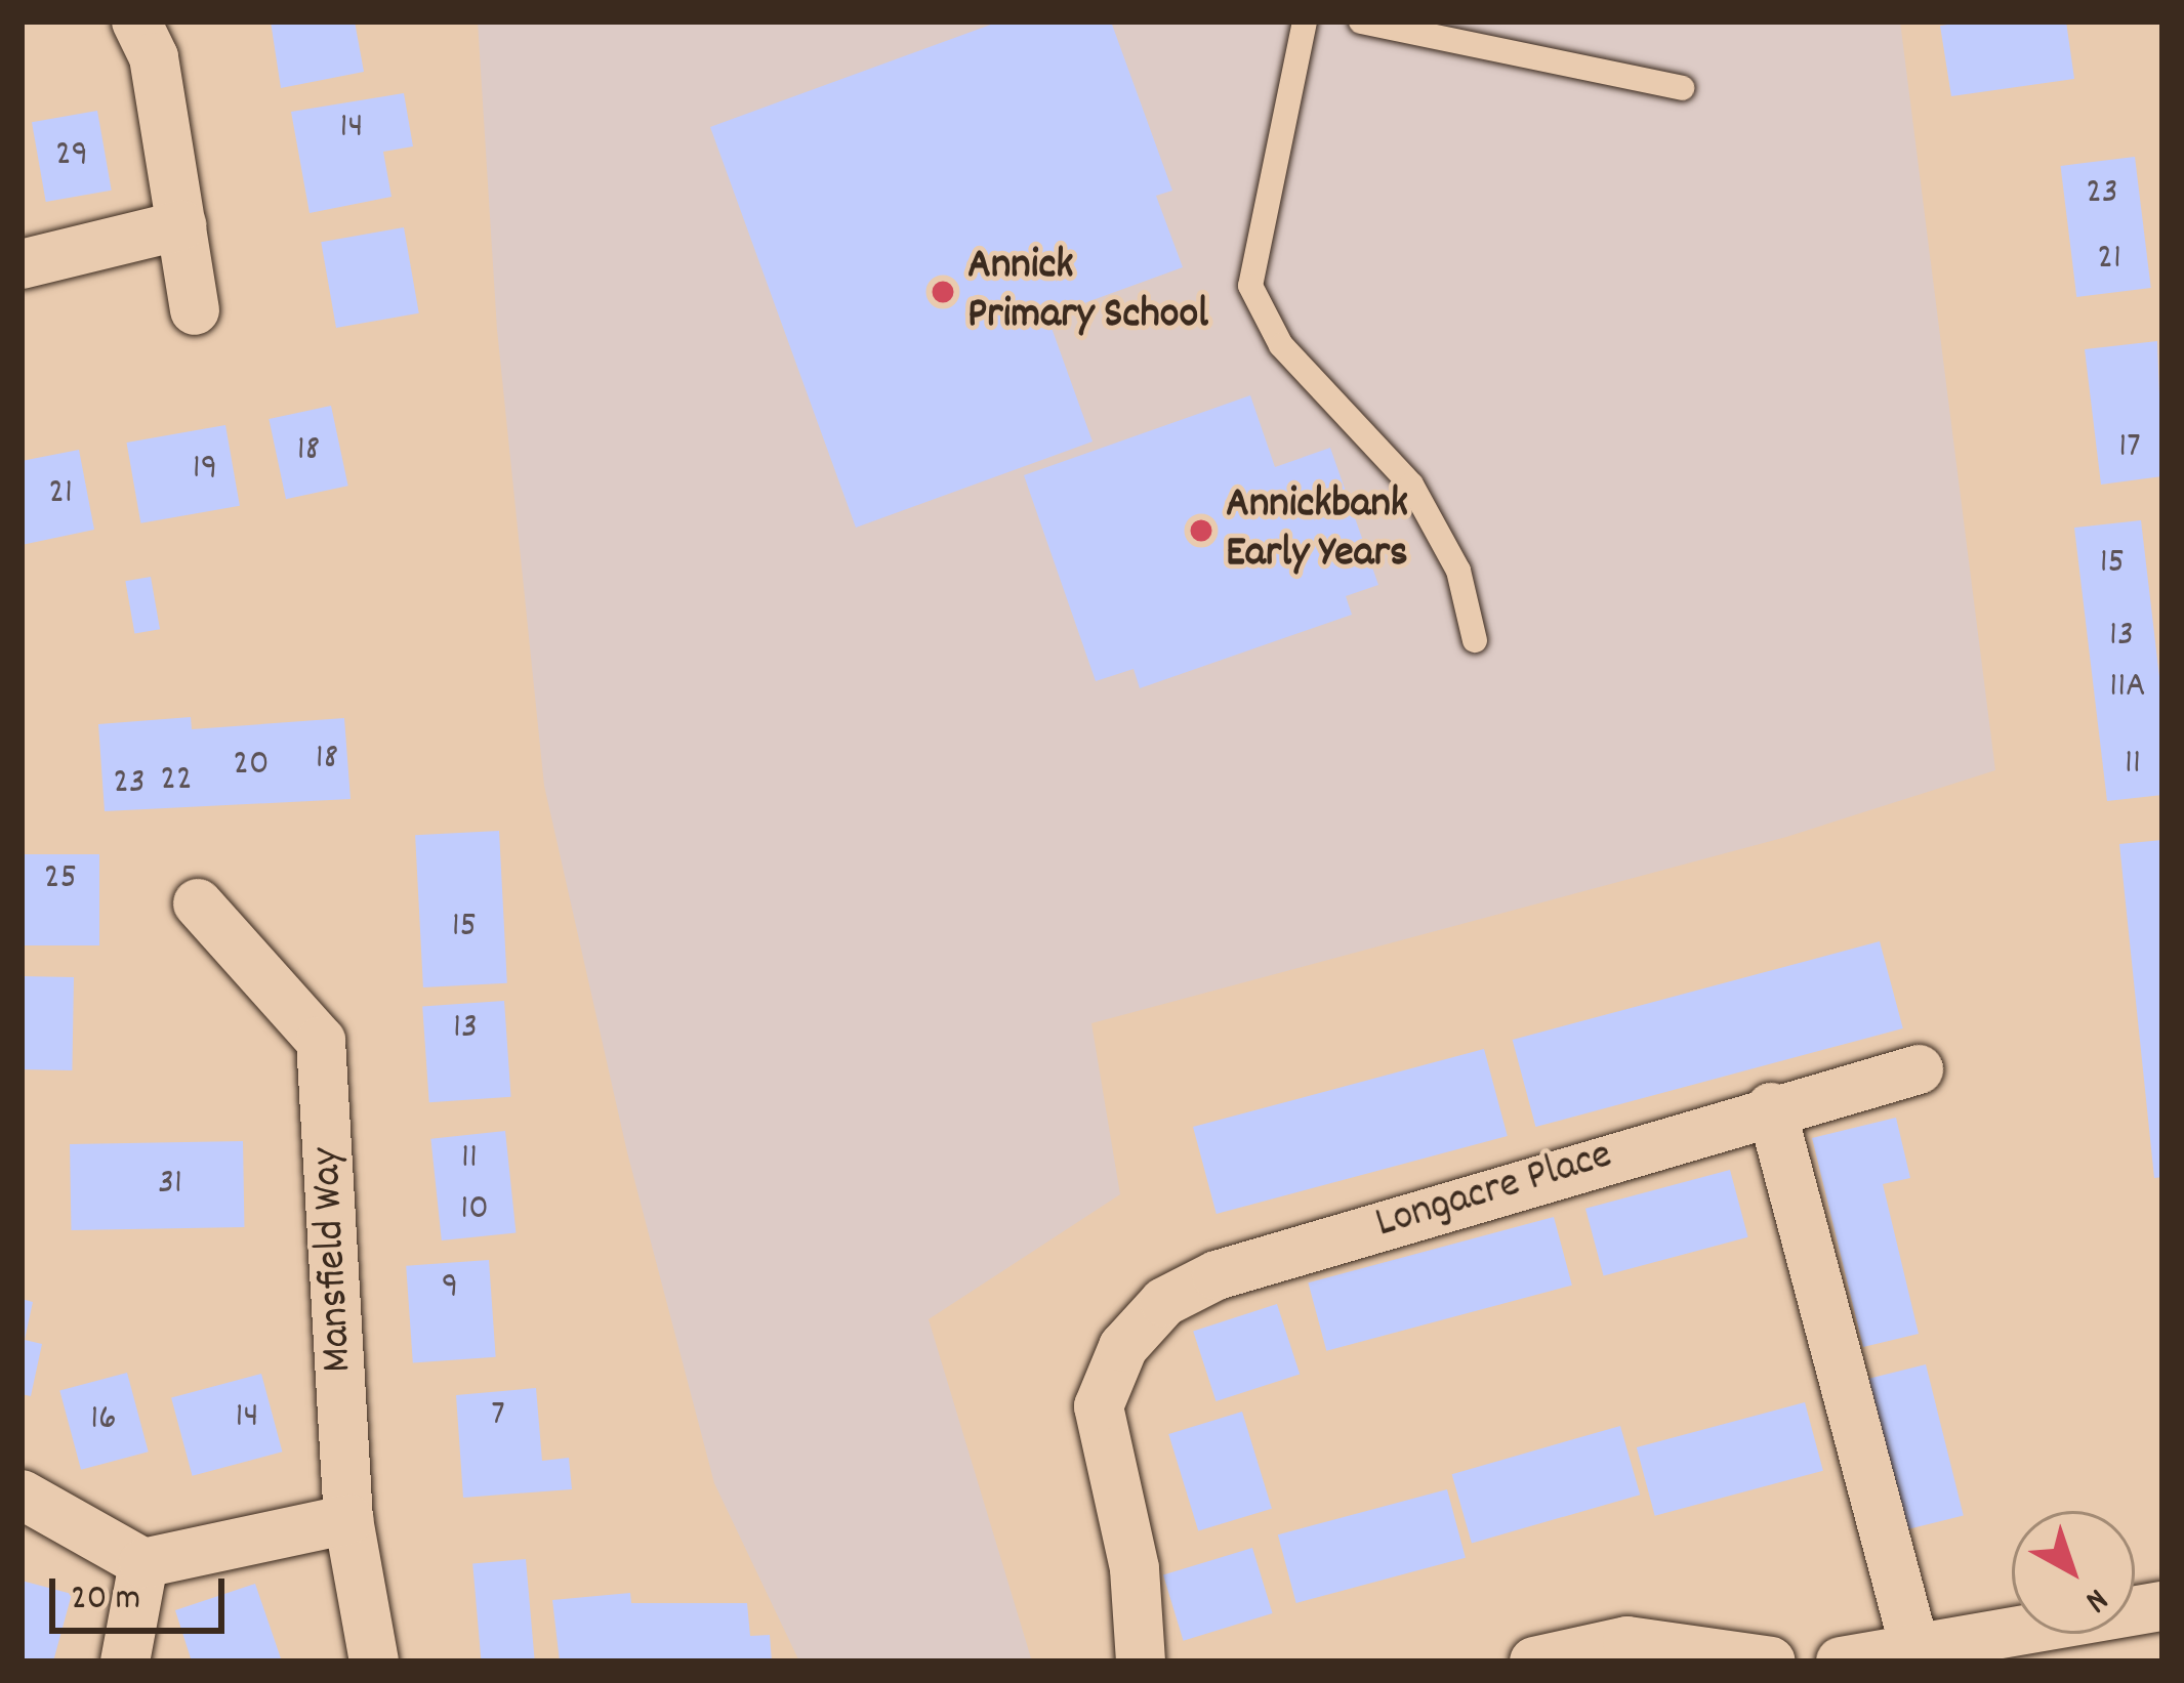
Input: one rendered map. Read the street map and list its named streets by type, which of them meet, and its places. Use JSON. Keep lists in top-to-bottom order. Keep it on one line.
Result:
{"streets":{"street":["Longacre Place","Mansfield Way"]},"places":["Annick Primary School","Annickbank Early Years"],"house_numbers":["14","29","23","21","17","18","19","21","15","13","11A","18","11","20","22","23","25","15","13","11","31","10","9","7","14","16"],"scale_bar":"20 m","north":"bottom right"}
